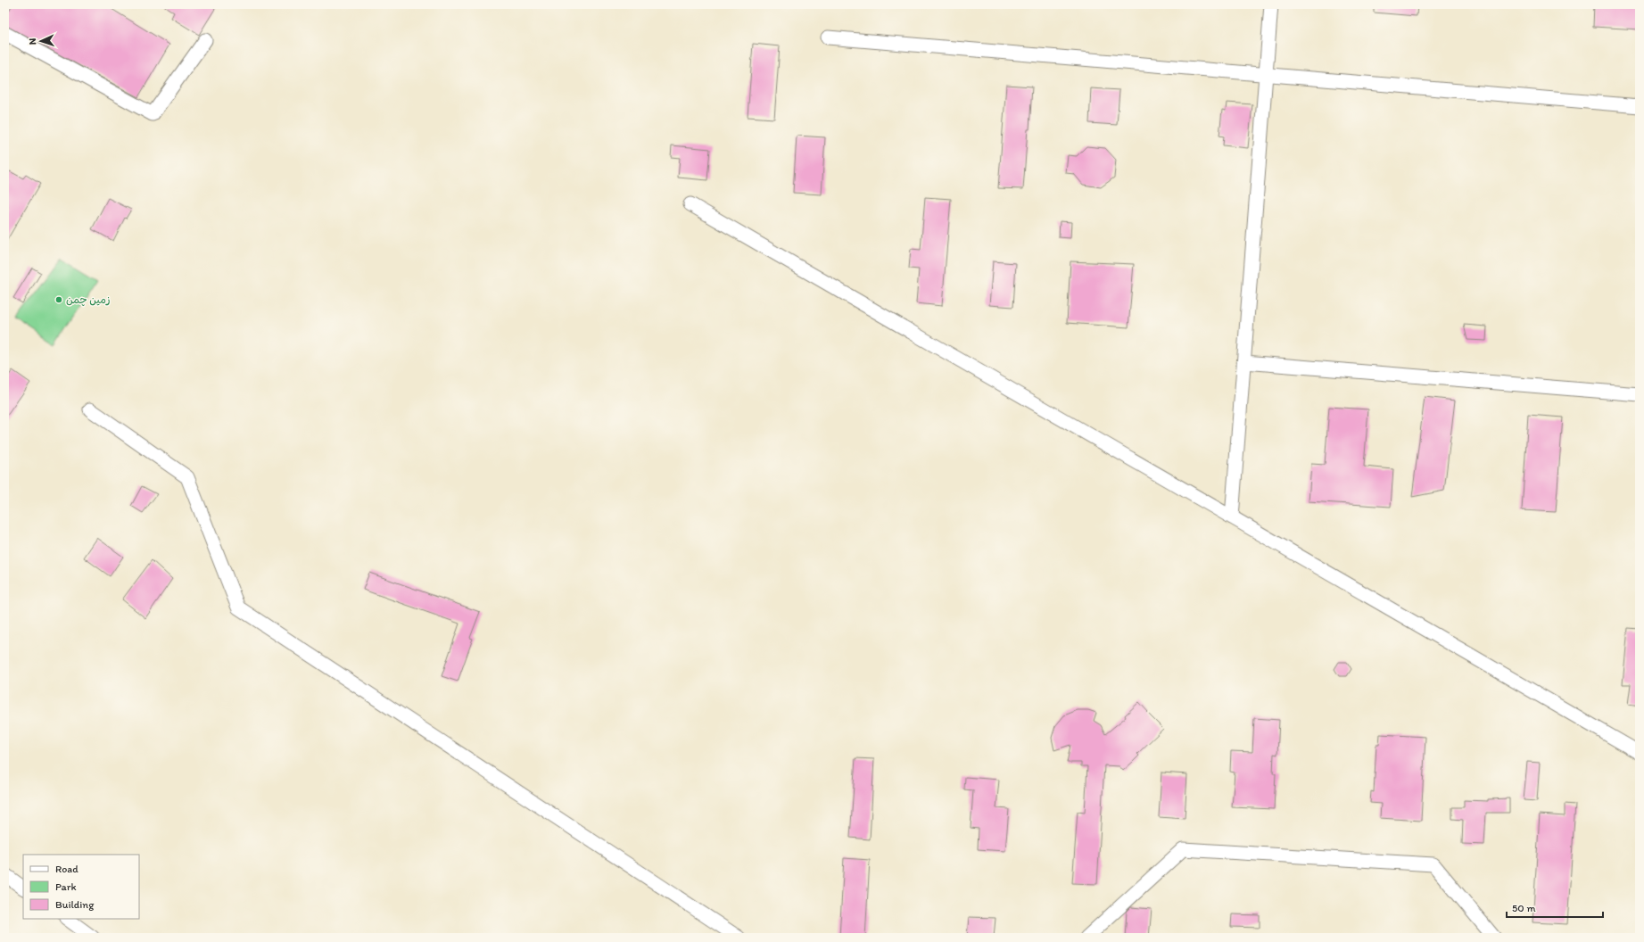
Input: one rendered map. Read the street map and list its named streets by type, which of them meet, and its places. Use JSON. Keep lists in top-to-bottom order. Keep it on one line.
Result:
{"places":["زمین چمن"],"legend":["Road","Park","Building"],"scale_bar":"50 m","north":"left"}
